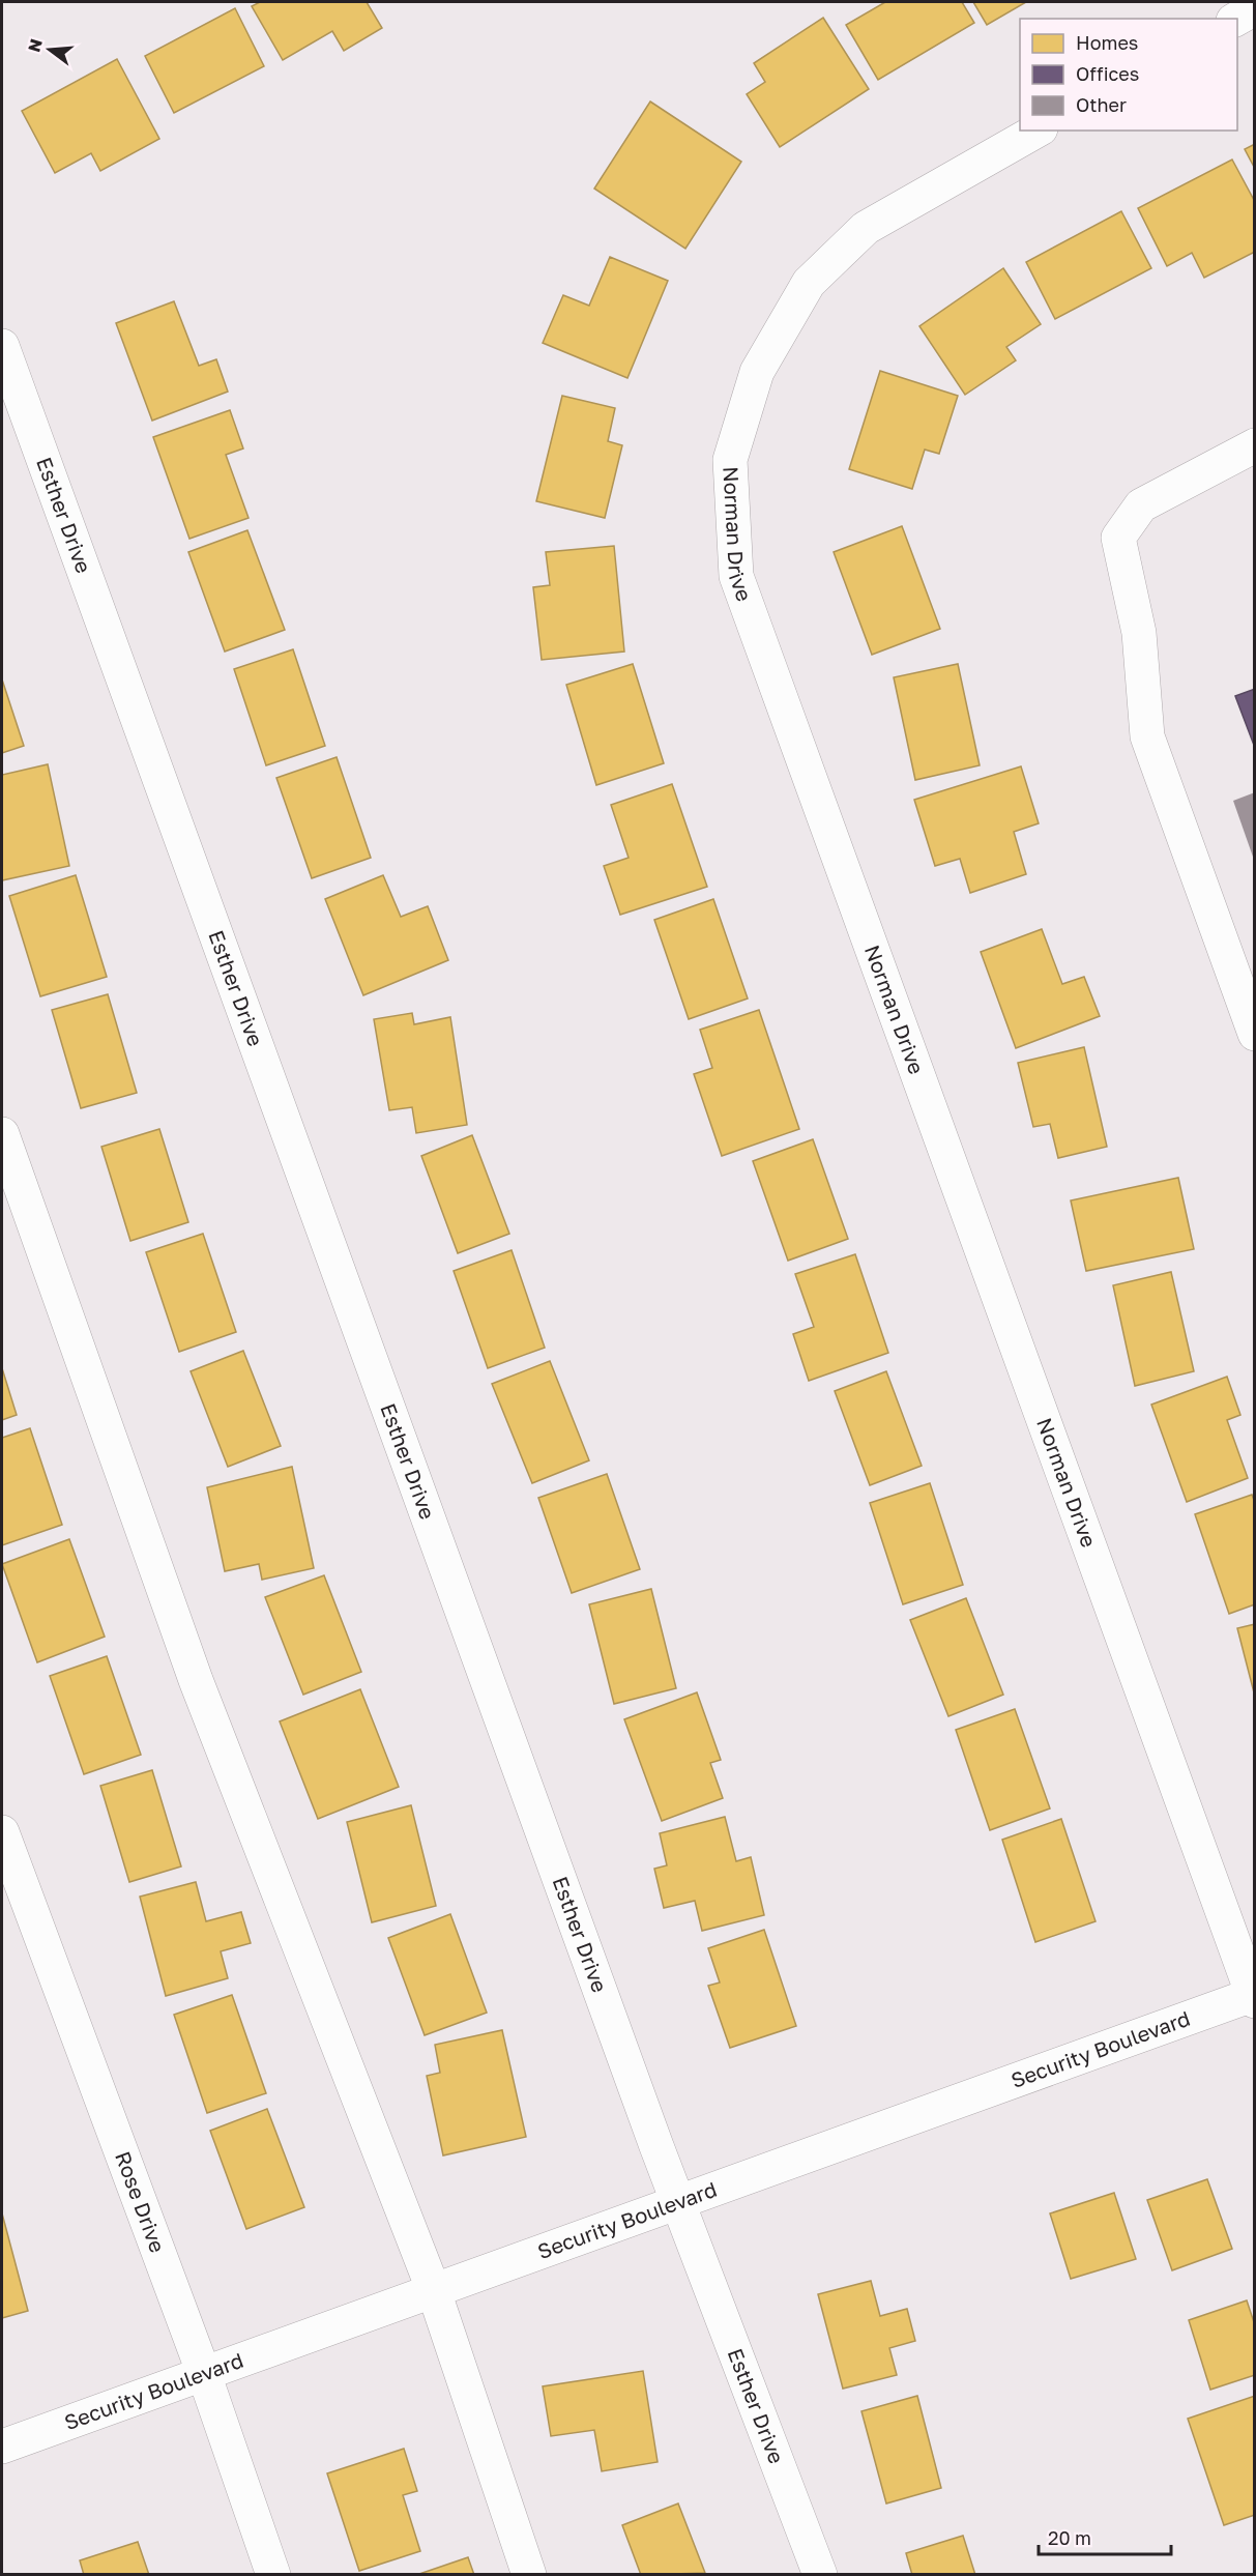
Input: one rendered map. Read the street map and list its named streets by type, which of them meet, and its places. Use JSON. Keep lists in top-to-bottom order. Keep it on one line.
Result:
{"streets":{"street":["Esther Drive","Norman Drive","Security Boulevard","Rose Drive"]},"crossings":[["Esther Drive","Security Boulevard"],["Norman Drive","Security Boulevard"],["Security Boulevard","Rose Drive"]],"legend":["Homes","Offices","Other"],"scale_bar":"20 m","north":"left"}
